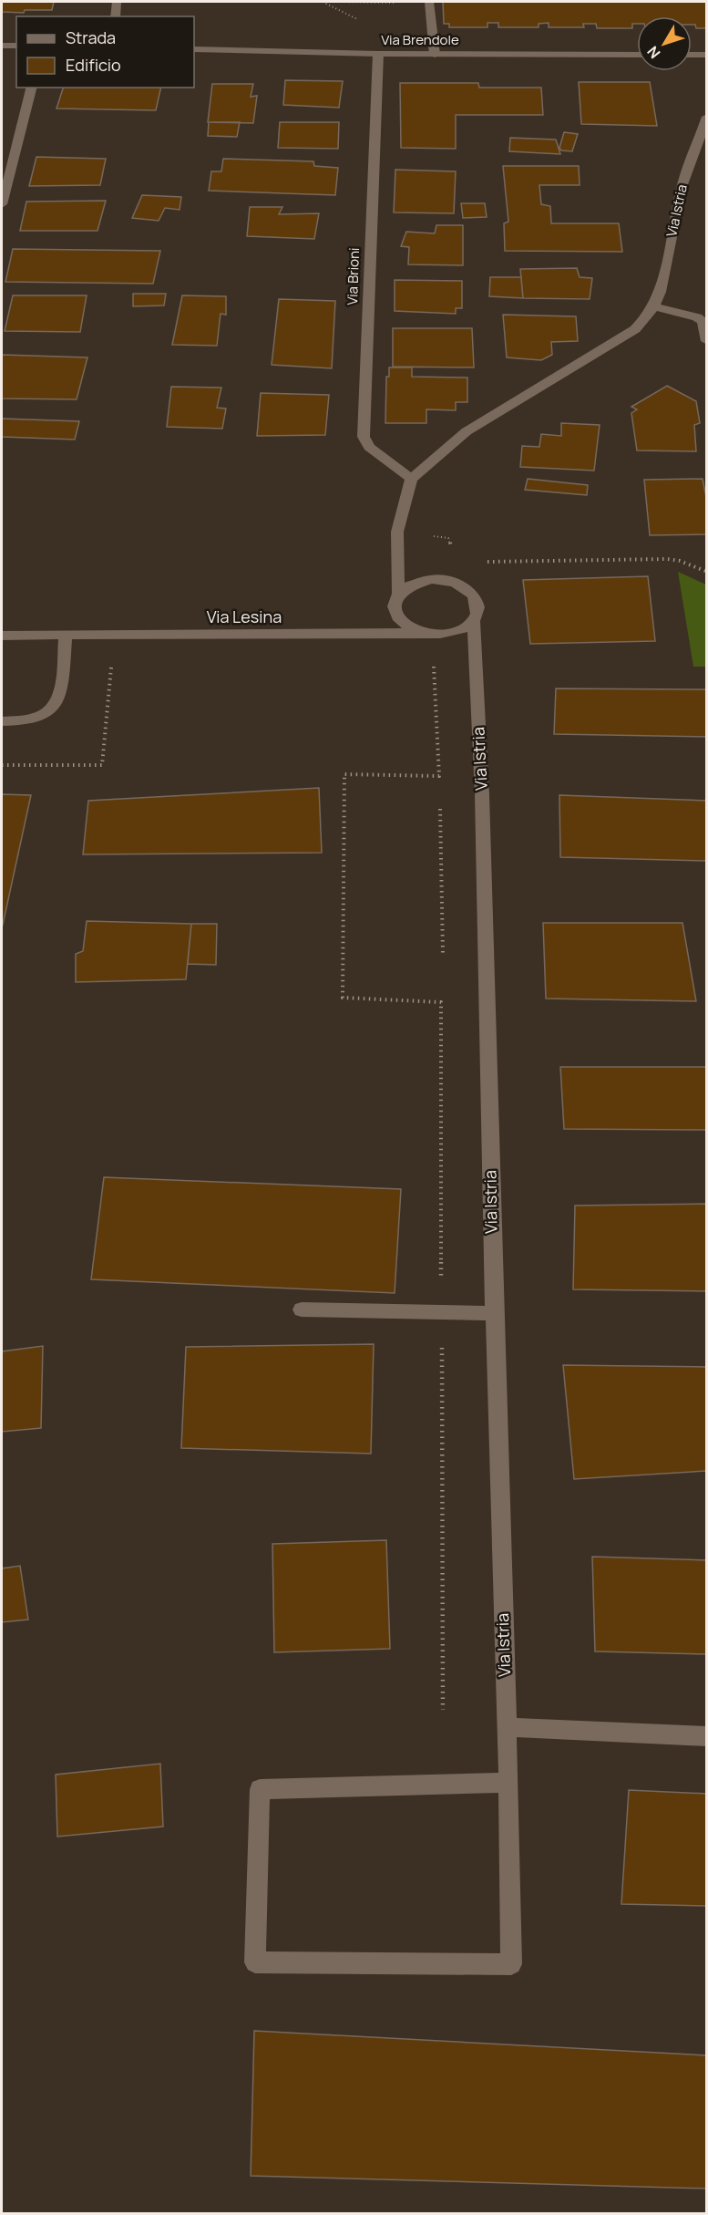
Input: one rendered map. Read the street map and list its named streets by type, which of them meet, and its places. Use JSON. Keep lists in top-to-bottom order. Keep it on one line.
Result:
{"streets":{"street":["Via Brendole","Via Istria","Via Brioni","Via Lesina"]},"crossings":[["Via Brendole","Via Brioni"],["Via Istria","Via Brioni"],["Via Istria","Via Lesina"]],"legend":["Strada","Edificio"],"north":"bottom left"}
